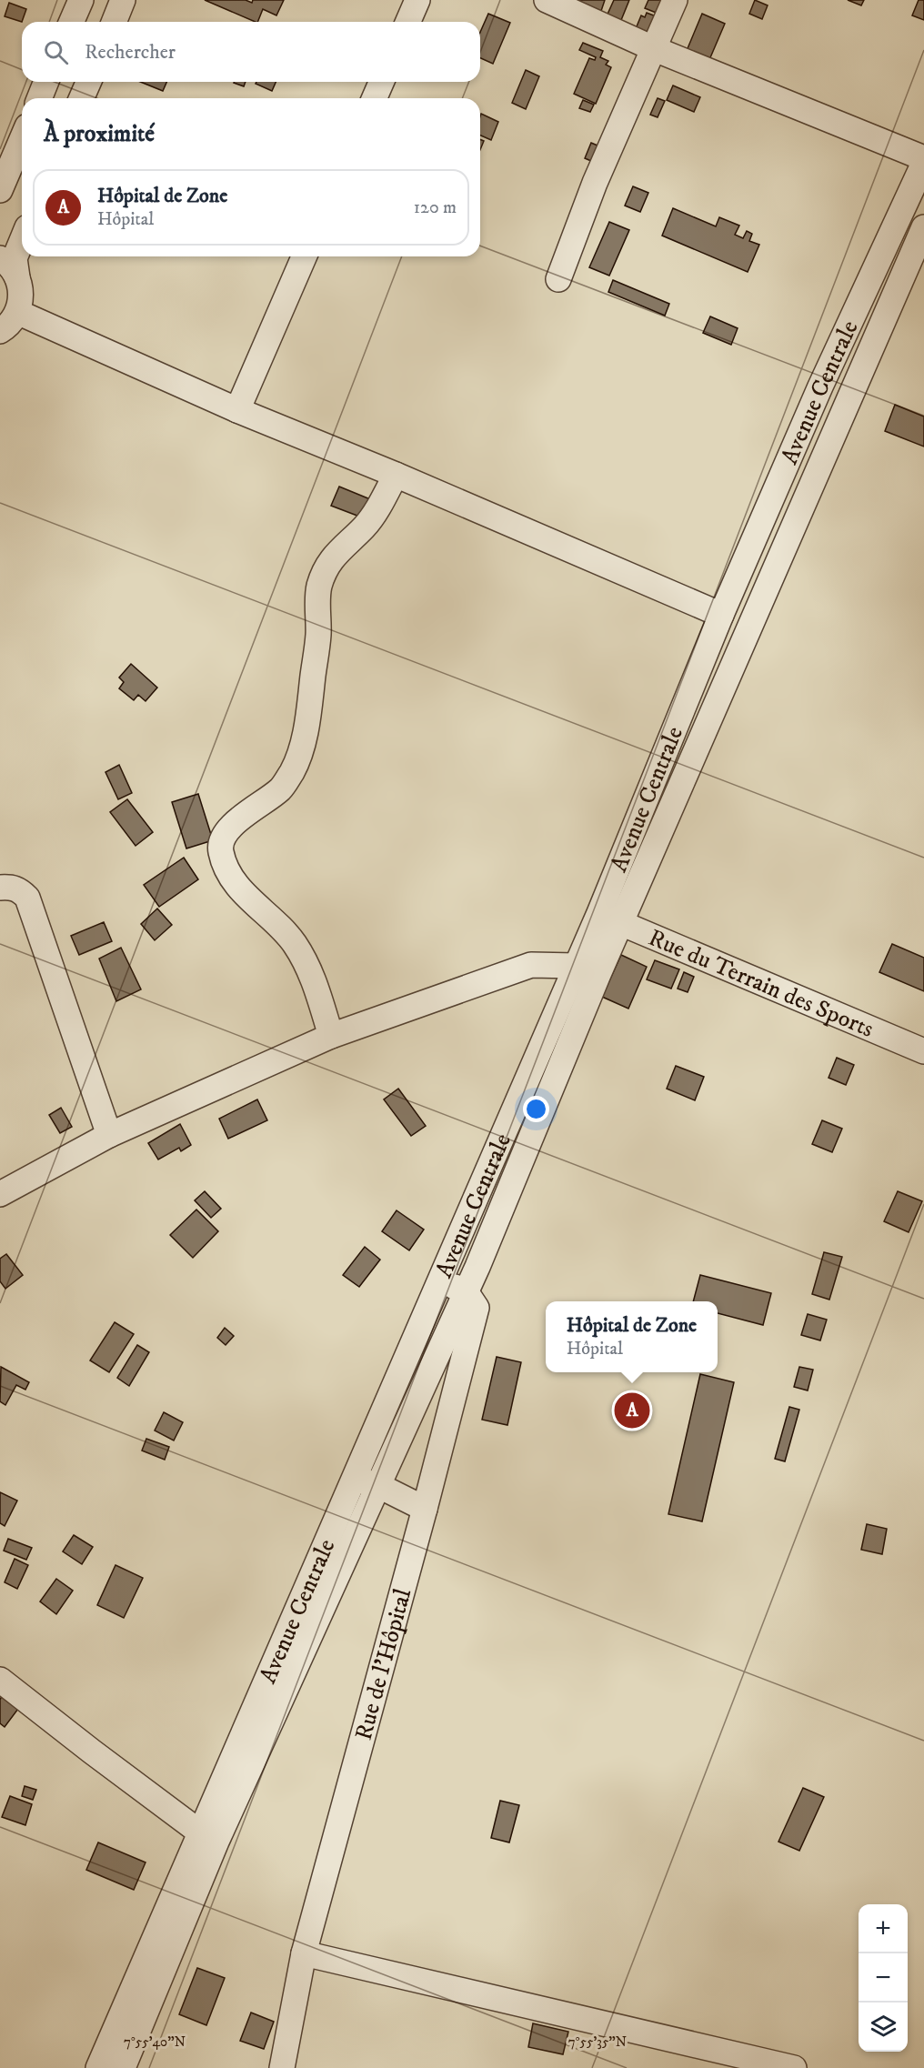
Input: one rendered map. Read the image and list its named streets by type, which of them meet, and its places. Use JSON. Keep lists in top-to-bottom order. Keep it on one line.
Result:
{"streets":{"street":["Avenue Centrale","Rue du Terrain des Sports","Rue de l'Hôpital"]},"crossings":[["Avenue Centrale","Rue du Terrain des Sports"],["Avenue Centrale","Rue de l'Hôpital"]],"page":{"search":"Rechercher","heading":"À proximité","list":[{"mark":"A","name":"Hôpital de Zone","note":"Hôpital","value":"120 m"}],"popup":["Hôpital de Zone","Hôpital"],"pins":"A","map_buttons":["+","−"]},"coordinates":["7°55'40\"N","7°55'35\"N"]}
